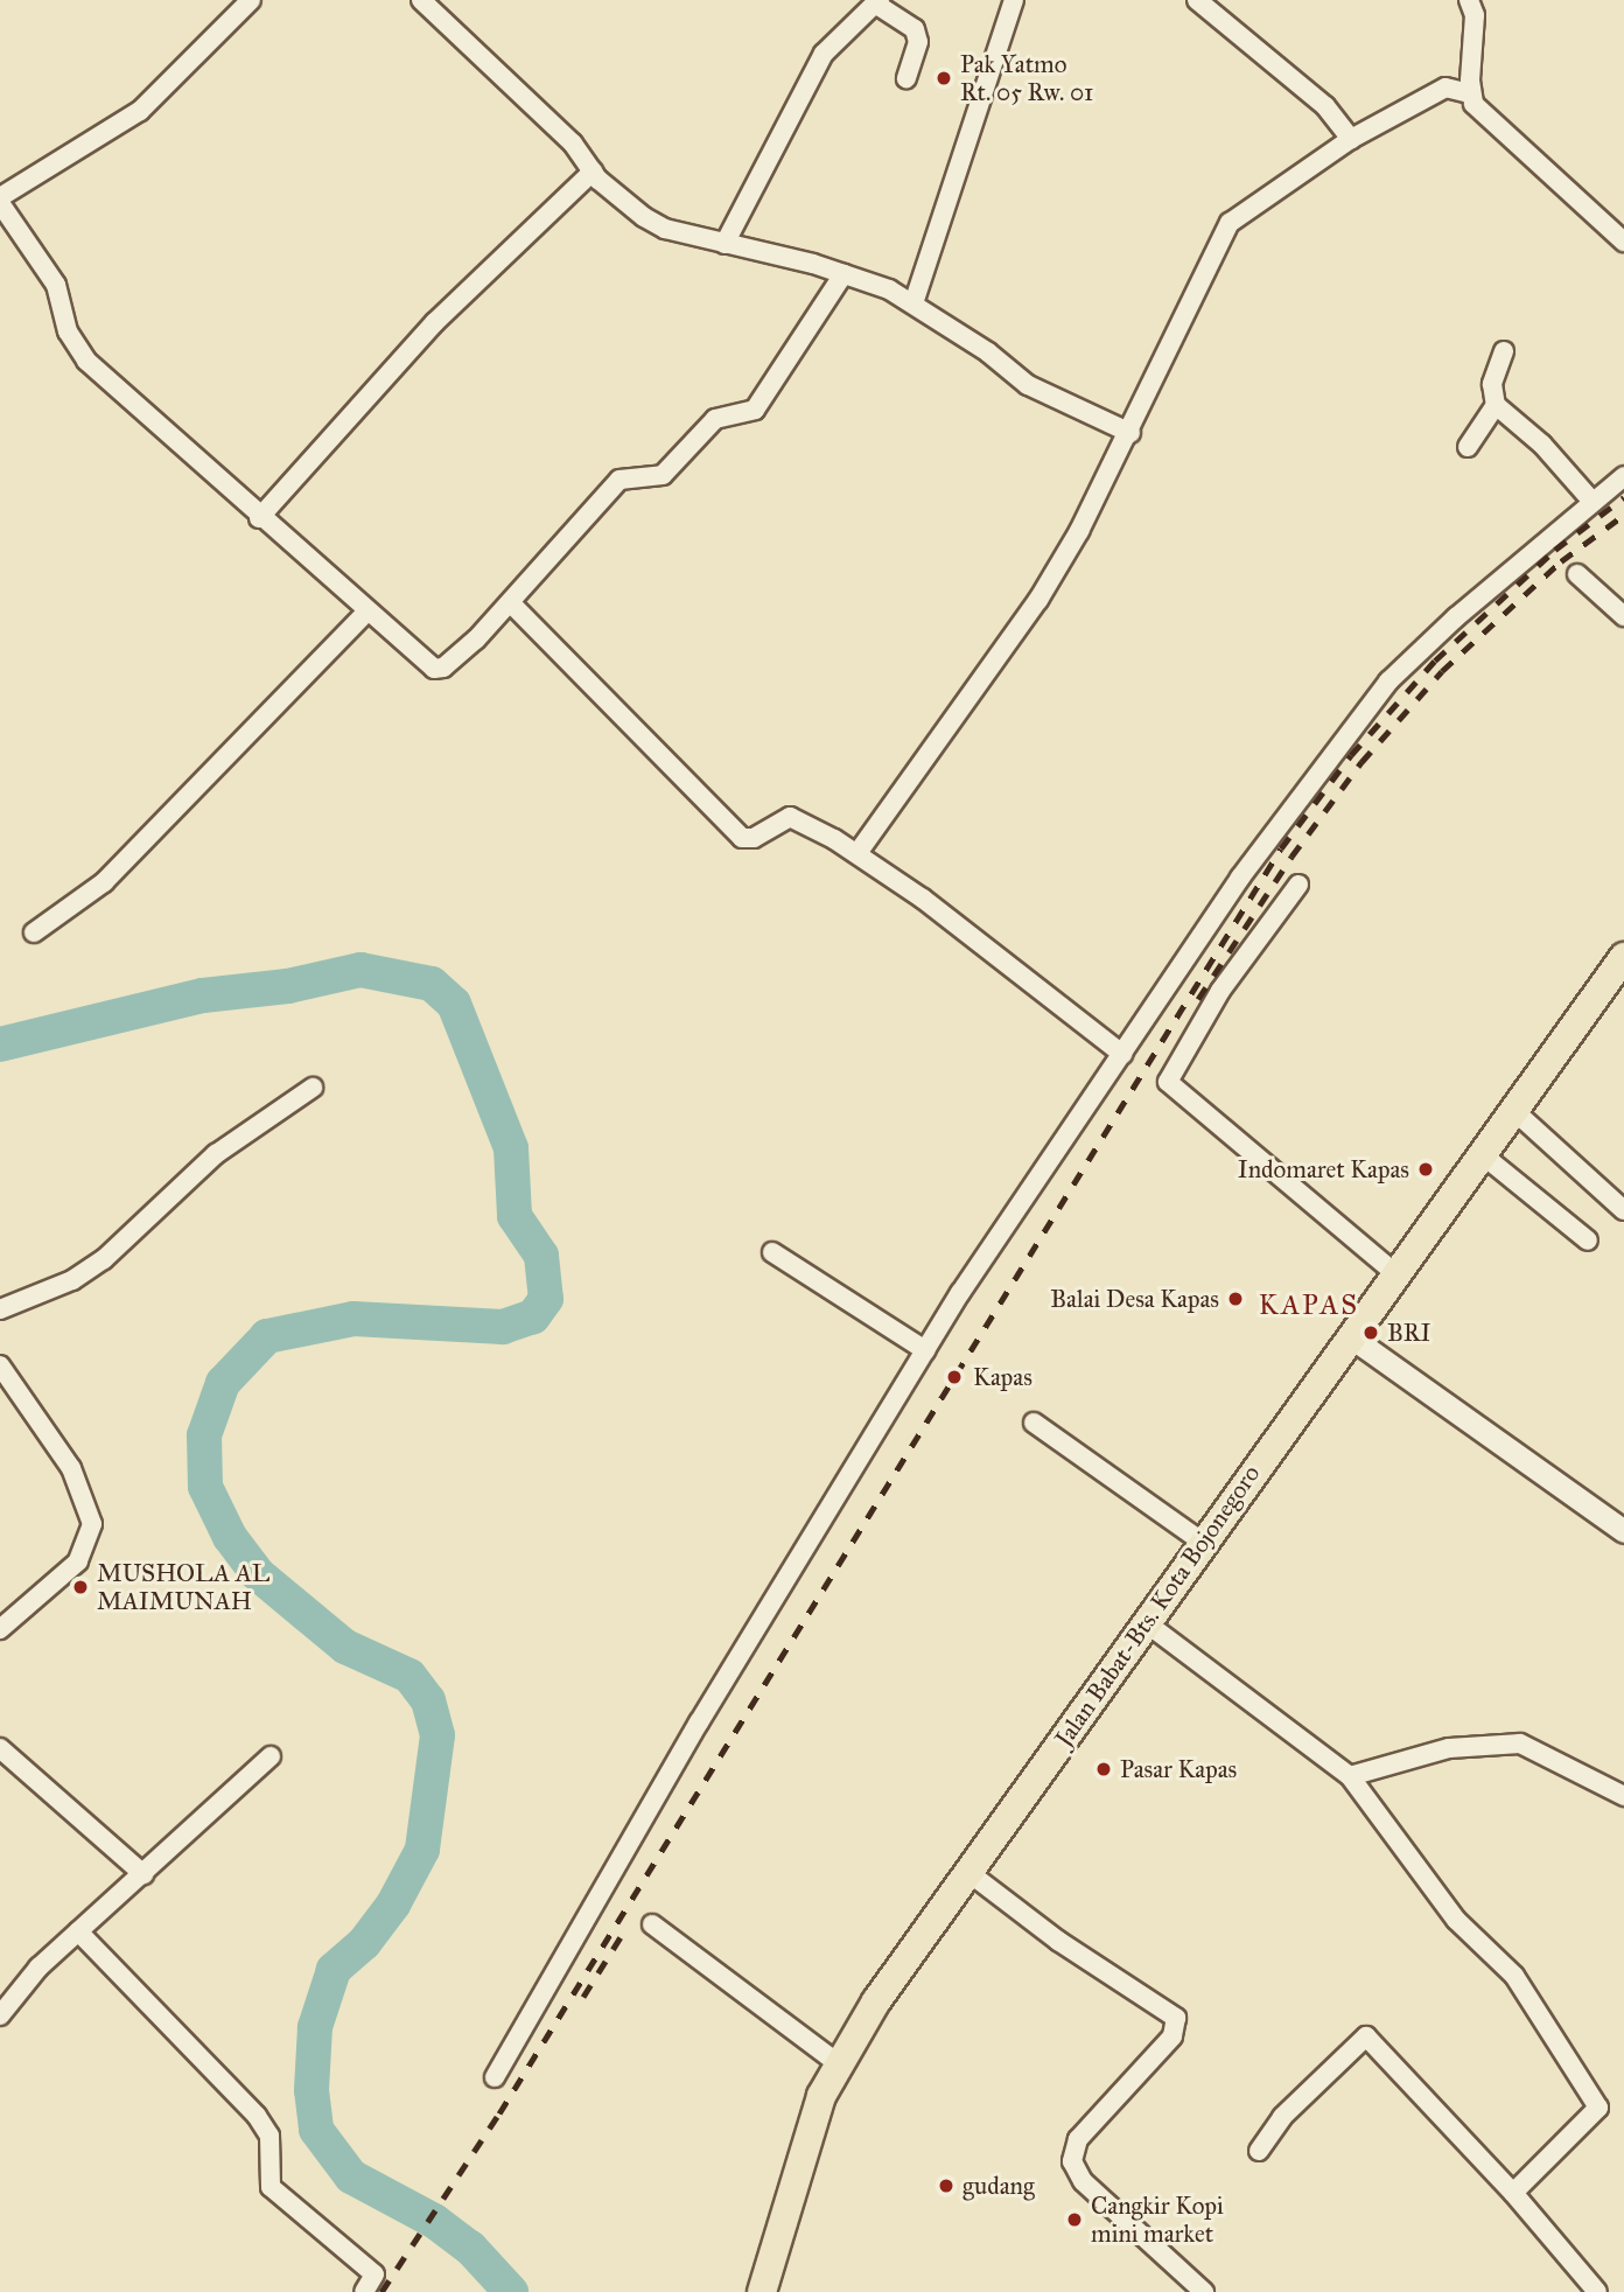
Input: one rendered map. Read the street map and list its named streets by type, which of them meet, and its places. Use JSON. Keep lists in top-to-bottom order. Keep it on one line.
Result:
{"streets":{"highway":["Jalan Babat-Bts. Kota Bojonegoro"]},"districts":["KAPAS"],"places":["Pak Yatmo Rt. 05 Rw. 01","Indomaret Kapas","Balai Desa Kapas","BRI","Kapas","MUSHOLA AL MAIMUNAH","Pasar Kapas","gudang","Cangkir Kopi mini market"]}
